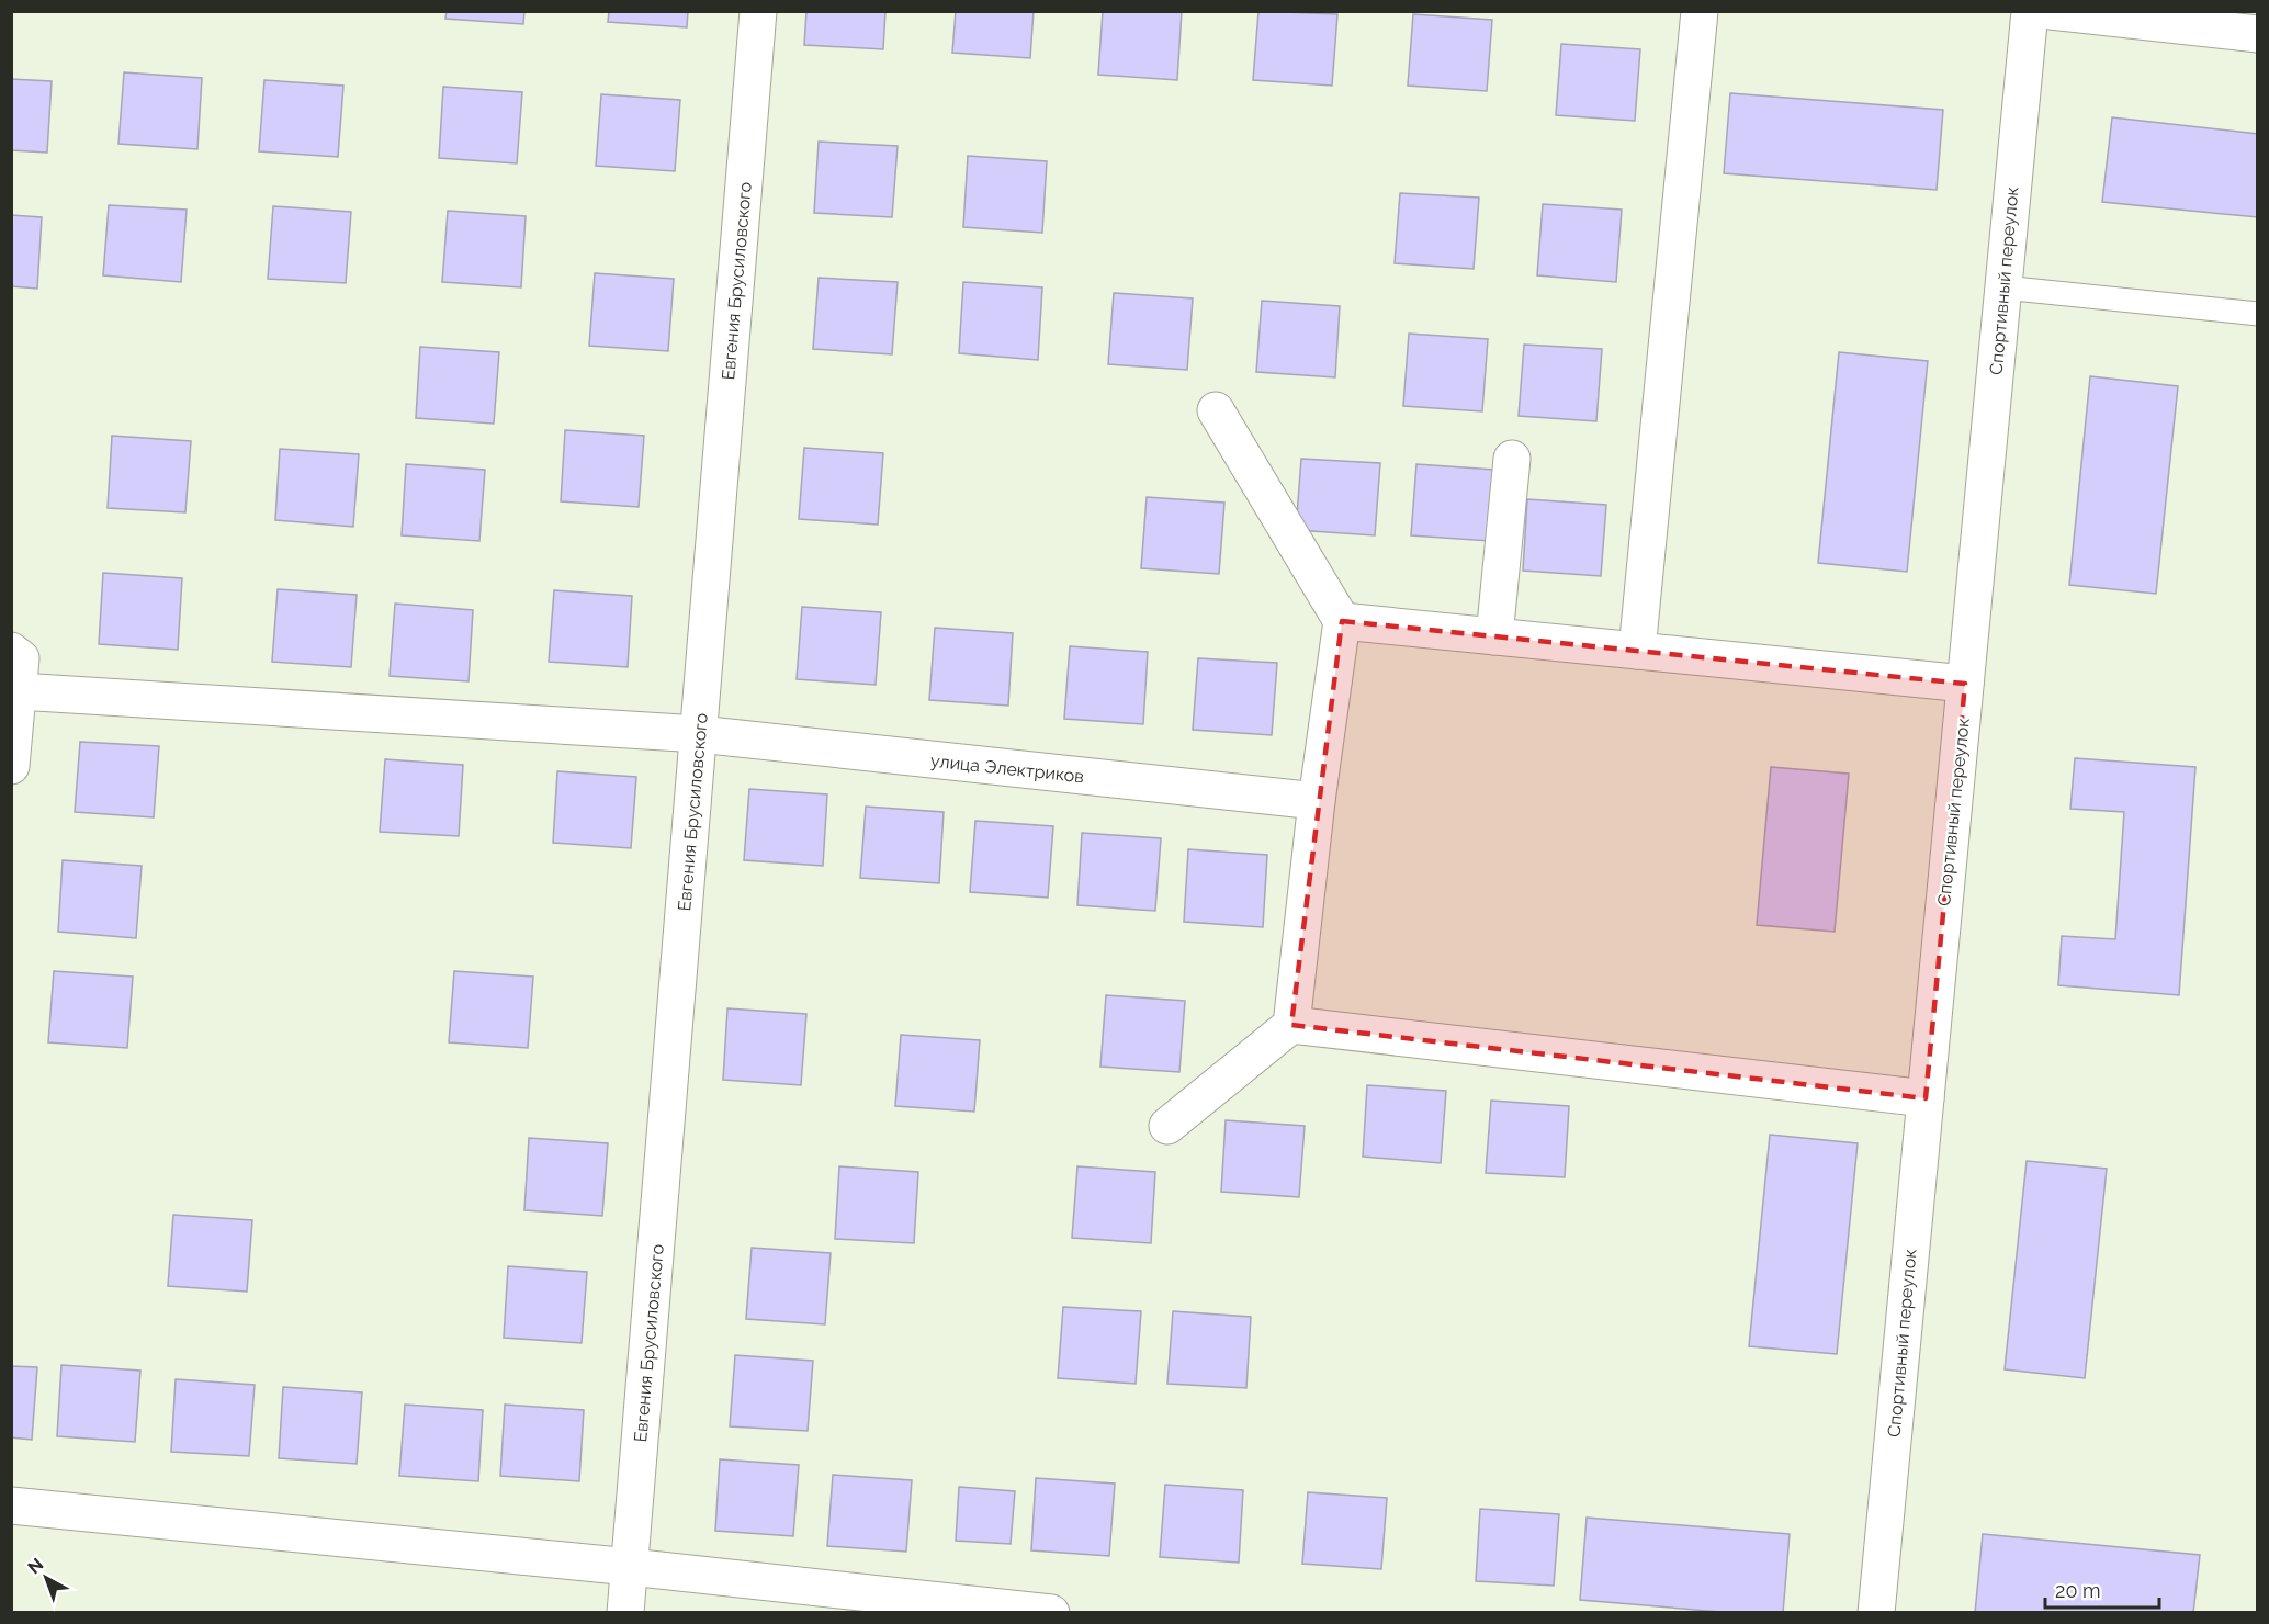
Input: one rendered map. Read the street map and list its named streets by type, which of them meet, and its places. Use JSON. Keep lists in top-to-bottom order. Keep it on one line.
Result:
{"streets":{"street":["Евгения Брусиловского","Спортивный переулок","улица Электриков"]},"crossings":[["Евгения Брусиловского","улица Электриков"]],"scale_bar":"20 m","north":"top left"}
